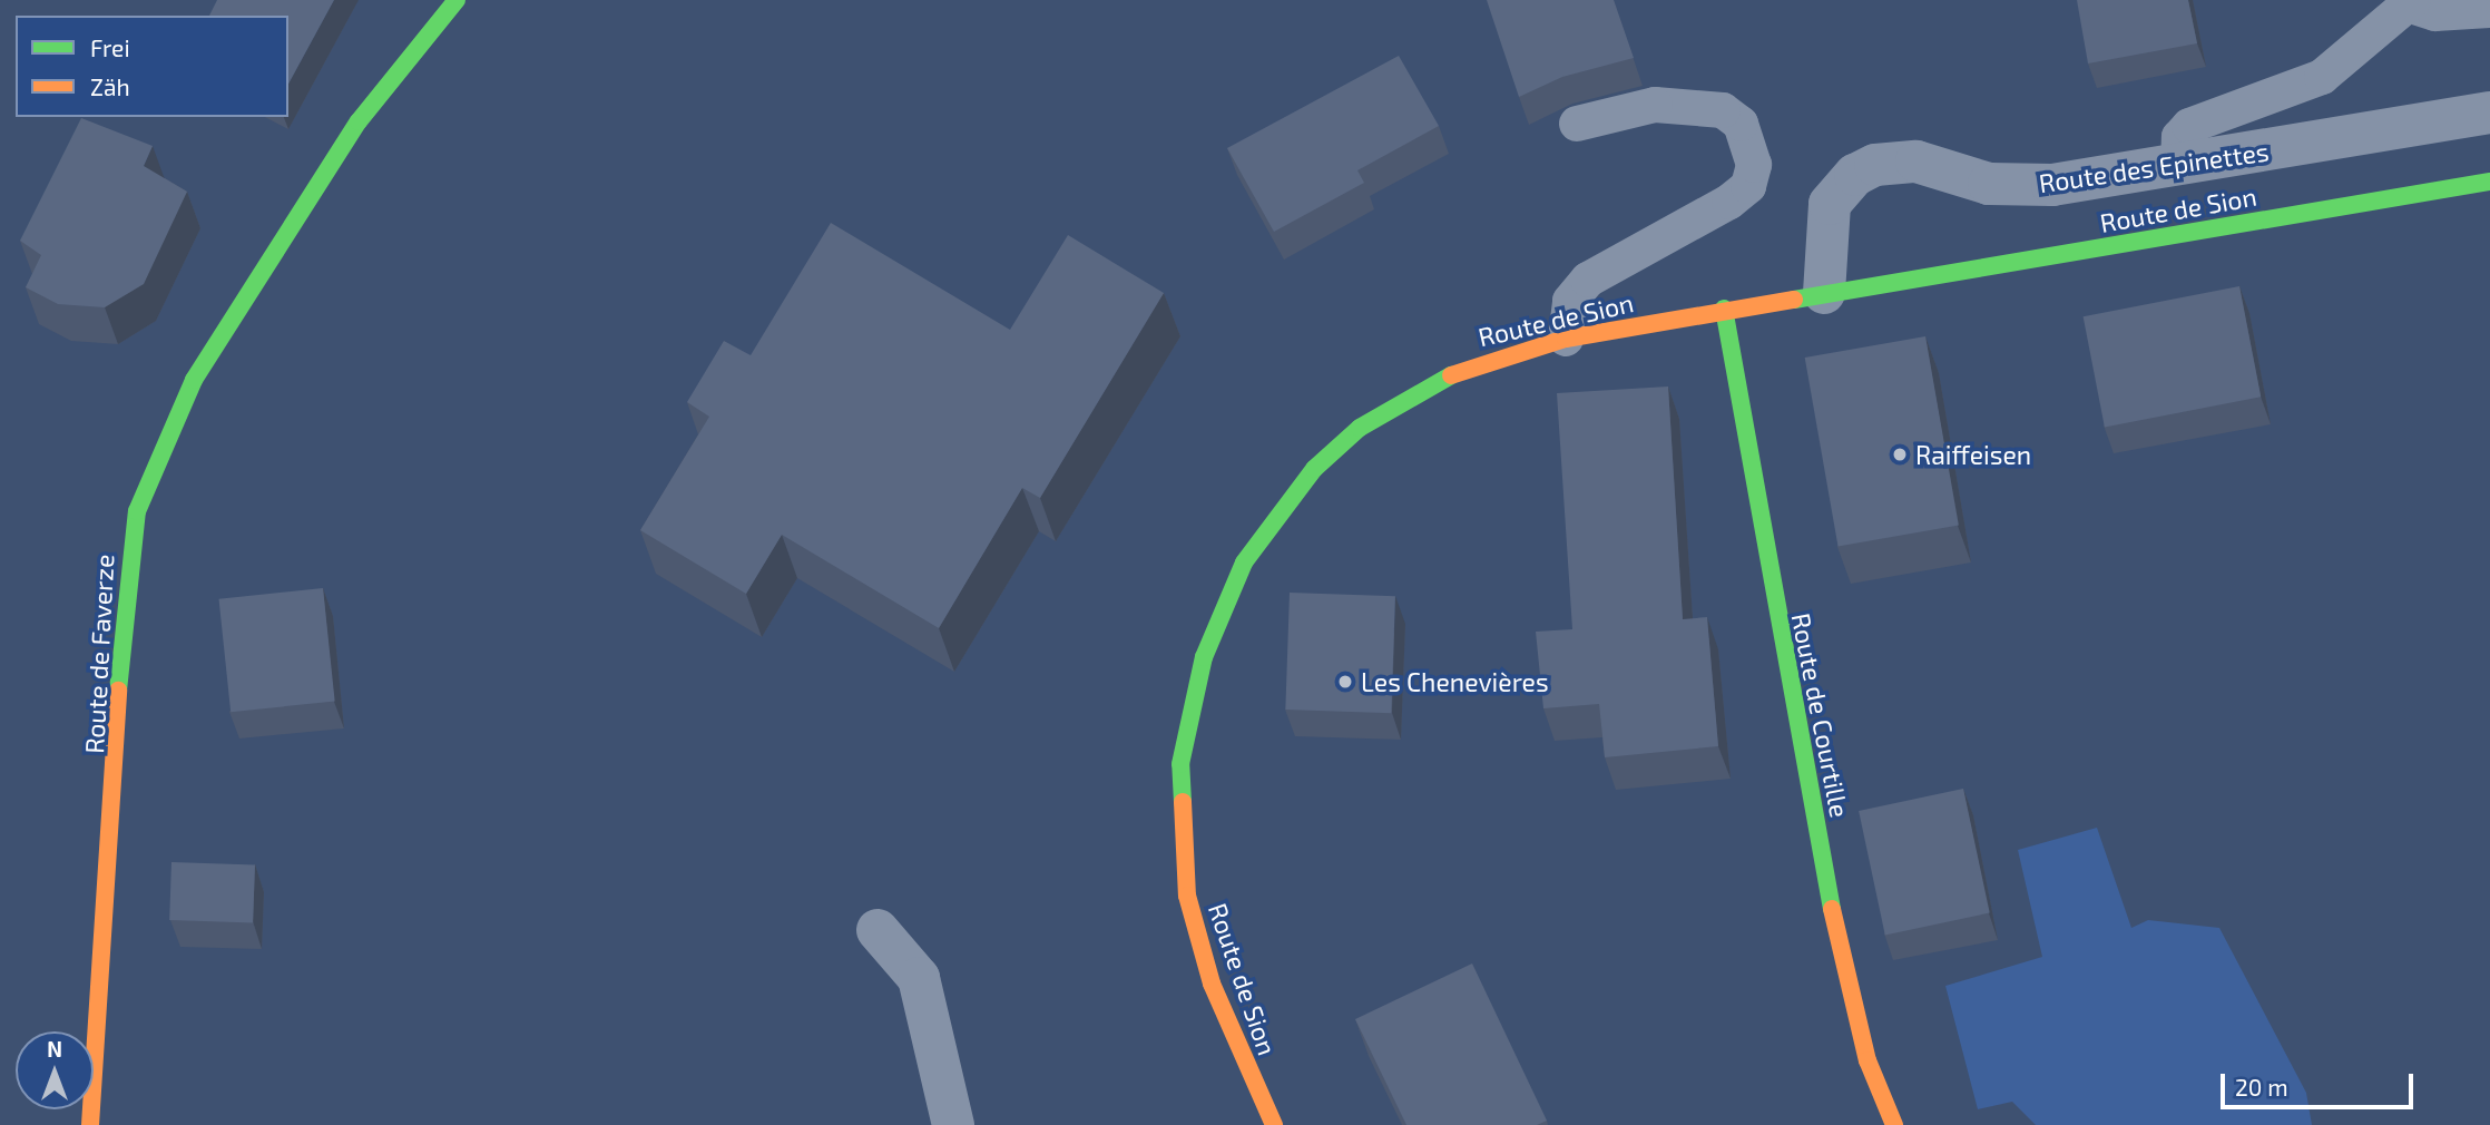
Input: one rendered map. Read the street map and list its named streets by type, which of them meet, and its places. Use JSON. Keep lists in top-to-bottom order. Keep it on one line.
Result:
{"streets":{"street":["Route des Epinettes","Route de Sion","Route de Faverze","Route de Courtille"]},"crossings":[["Route des Epinettes","Route de Sion"],["Route de Sion","Route de Courtille"]],"places":["Raiffeisen","Les Chenevières"],"legend":["Frei","Zäh"],"scale_bar":"20 m","north":"top"}
